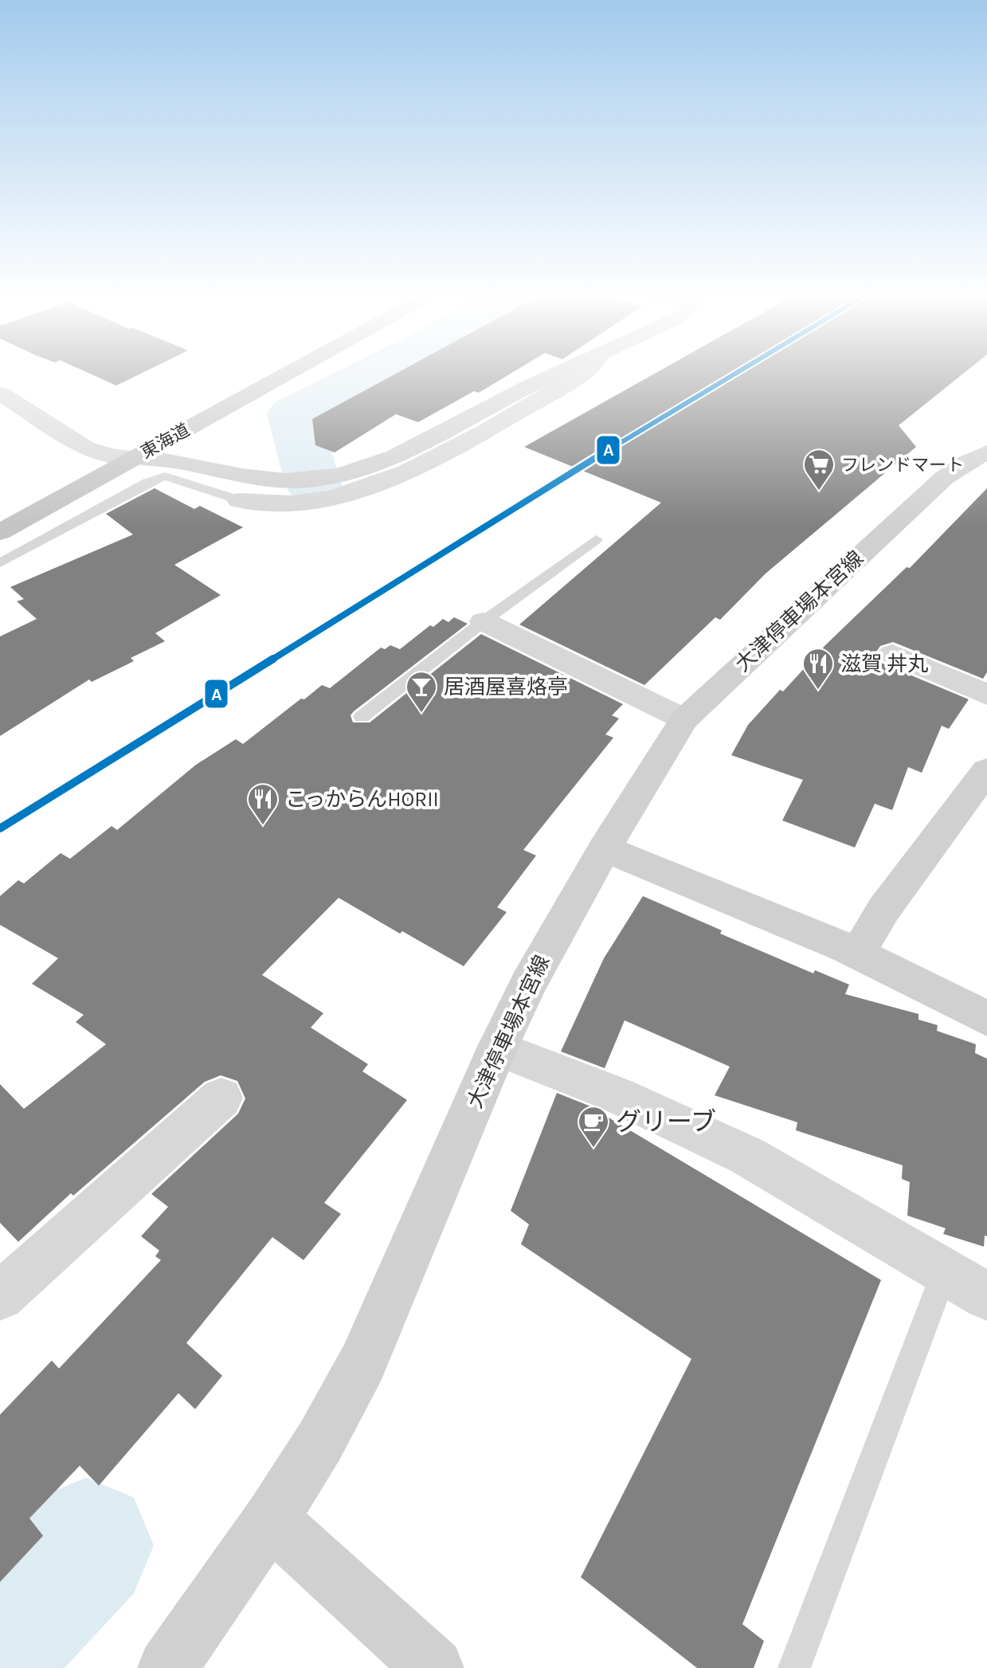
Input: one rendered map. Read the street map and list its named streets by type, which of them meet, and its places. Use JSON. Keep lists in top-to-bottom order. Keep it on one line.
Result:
{"streets":{"highway":["東海道"],"street":["大津停車場本宮線"]},"places":{"supermarket":["フレンドマート"],"restaurant":["滋賀 丼丸","こっからんHORII"],"bar":["居酒屋喜烙亭"],"cafe":["グリーブ"]},"lines":["transit line A"]}
